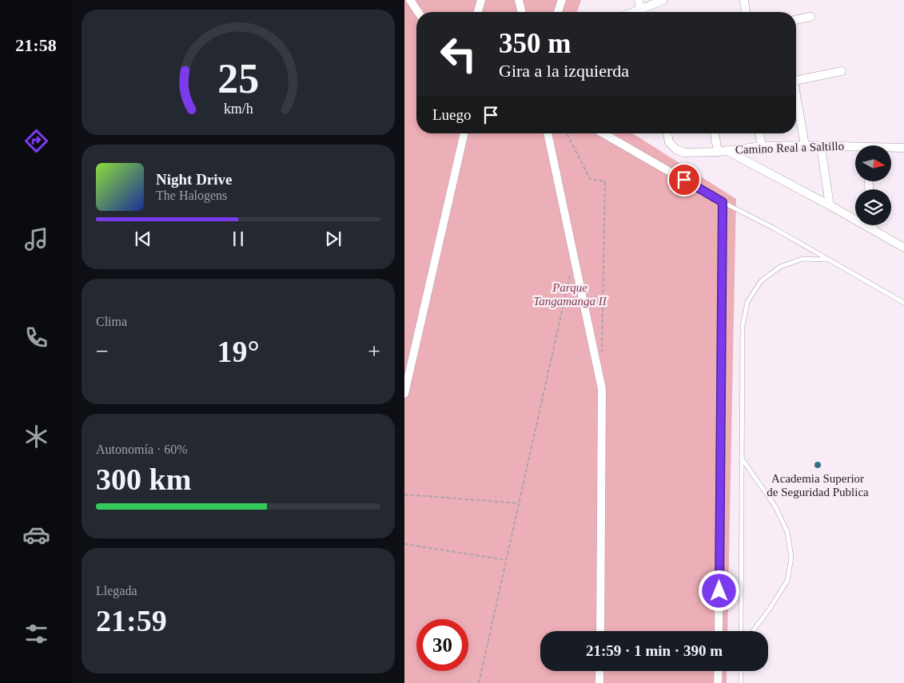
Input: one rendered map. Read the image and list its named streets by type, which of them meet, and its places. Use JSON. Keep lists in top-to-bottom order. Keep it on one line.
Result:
{"streets":{"street":["Camino Real a Saltillo"]},"parks":["Parque Tangamanga II"],"places":["Academia Superior de Seguridad Publica"],"north":"right","page":{"tabs":"21:58","turn":["350 m","Gira a la izquierda"],"then":"Luego","song":["Night Drive","The Halogens"],"tile":["Clima",["Autonomía · 60%","300 km"],["Llegada","21:59"]],"heat":["−","19°","+"],"limit":"30","trip":"21:59 · 1 min · 390 m","gauge":["25","km/h"]}}
